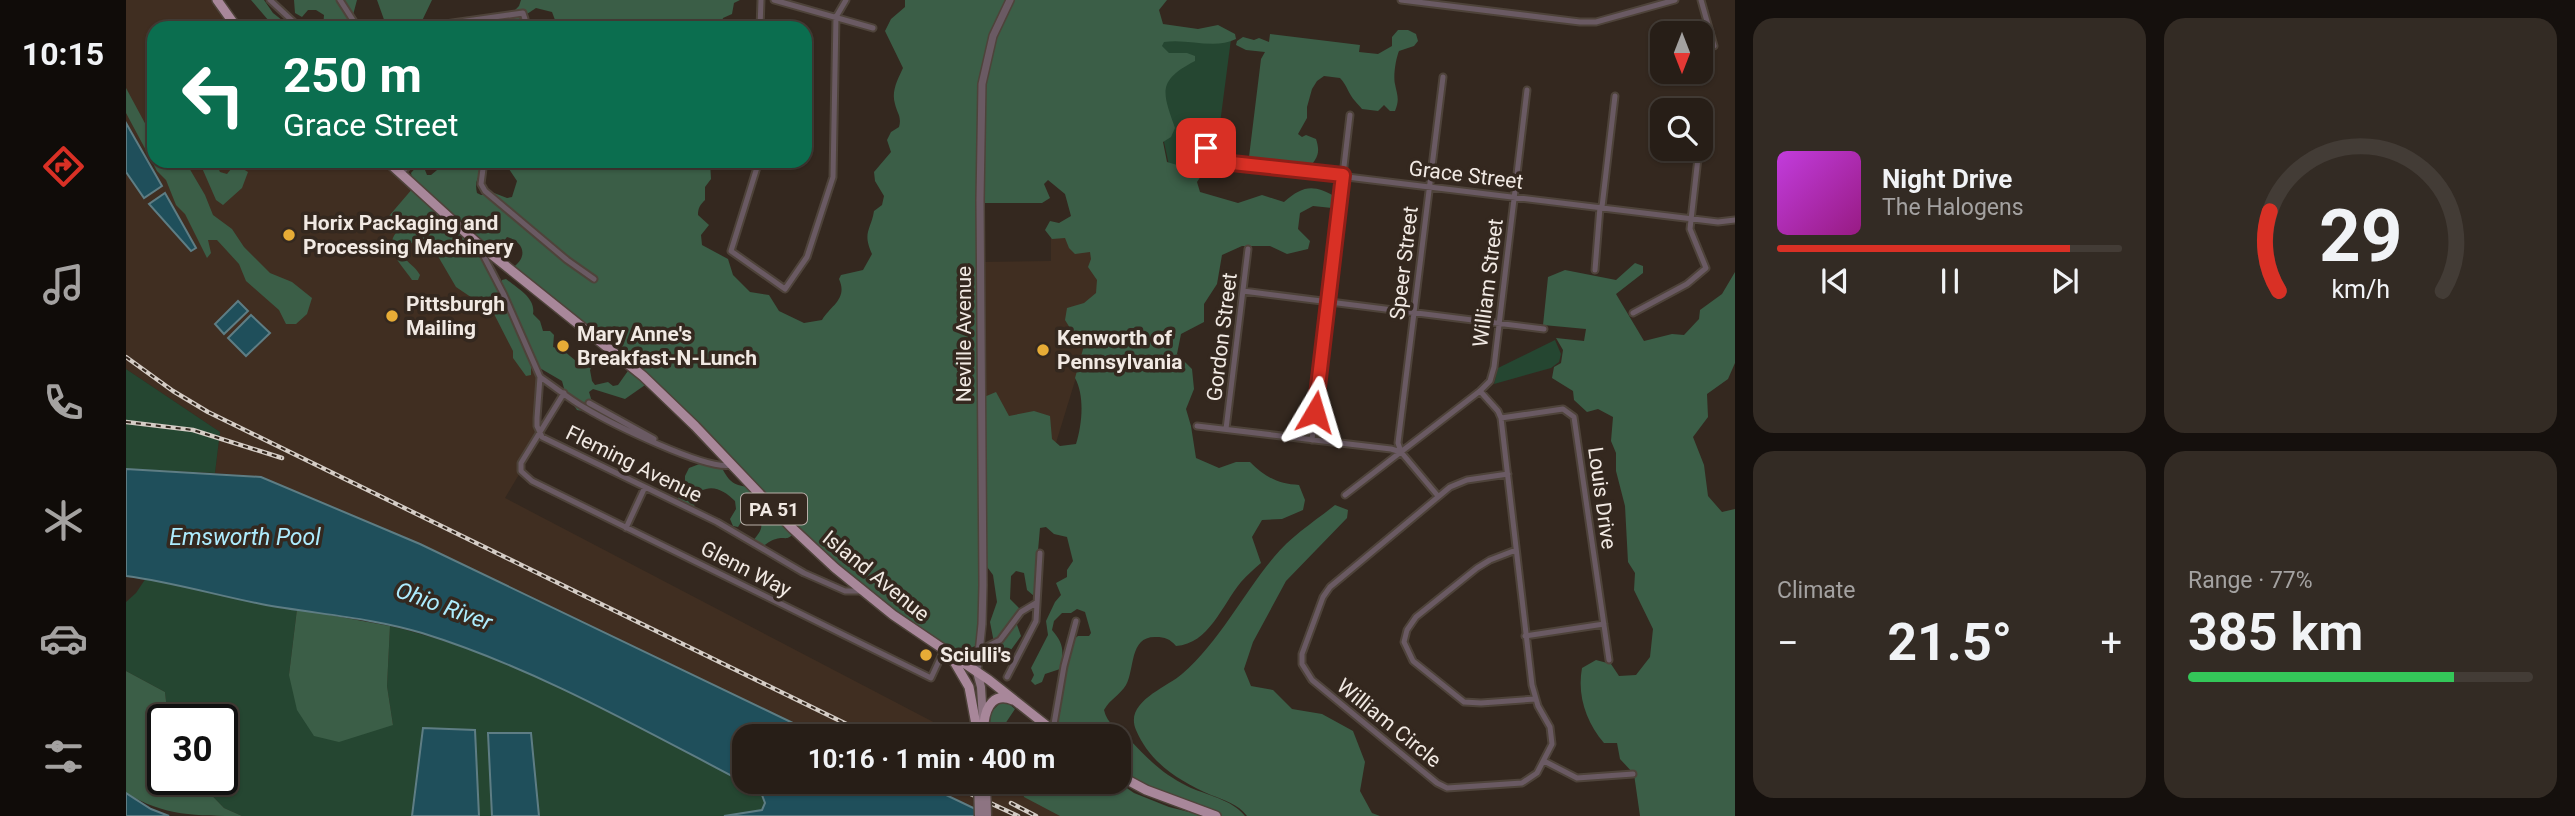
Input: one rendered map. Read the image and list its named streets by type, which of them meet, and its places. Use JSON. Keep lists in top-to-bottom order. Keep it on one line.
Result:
{"streets":{"main road":["PA 51","Island Avenue"],"street":["Grace Street","Speer Street","William Street","Neville Avenue","Gordon Street","Fleming Avenue","Louis Drive","Glenn Way","William Circle"]},"crossings":[["Grace Street","Speer Street"],["Grace Street","William Street"],["Neville Avenue","PA 51"],["Neville Avenue","Island Avenue"],["Fleming Avenue","Glenn Way"],["Fleming Avenue","Island Avenue"],["PA 51","Island Avenue"],["Glenn Way","Island Avenue"]],"water":["Emsworth Pool","Ohio River"],"places":["Horix Packaging and Processing Machinery","Pittsburgh Mailing","Mary Anne's Breakfast-N-Lunch","Kenworth of Pennsylvania","Sciulli's"],"north":"bottom","page":{"tabs":"10:15","turn":["250 m","Grace Street"],"song":["Night Drive","The Halogens"],"tile":["Climate",["Range · 77%","385 km"]],"heat":["−","21.5°","+"],"limit":"30","trip":"10:16 · 1 min · 400 m","gauge":["29","km/h"]}}
